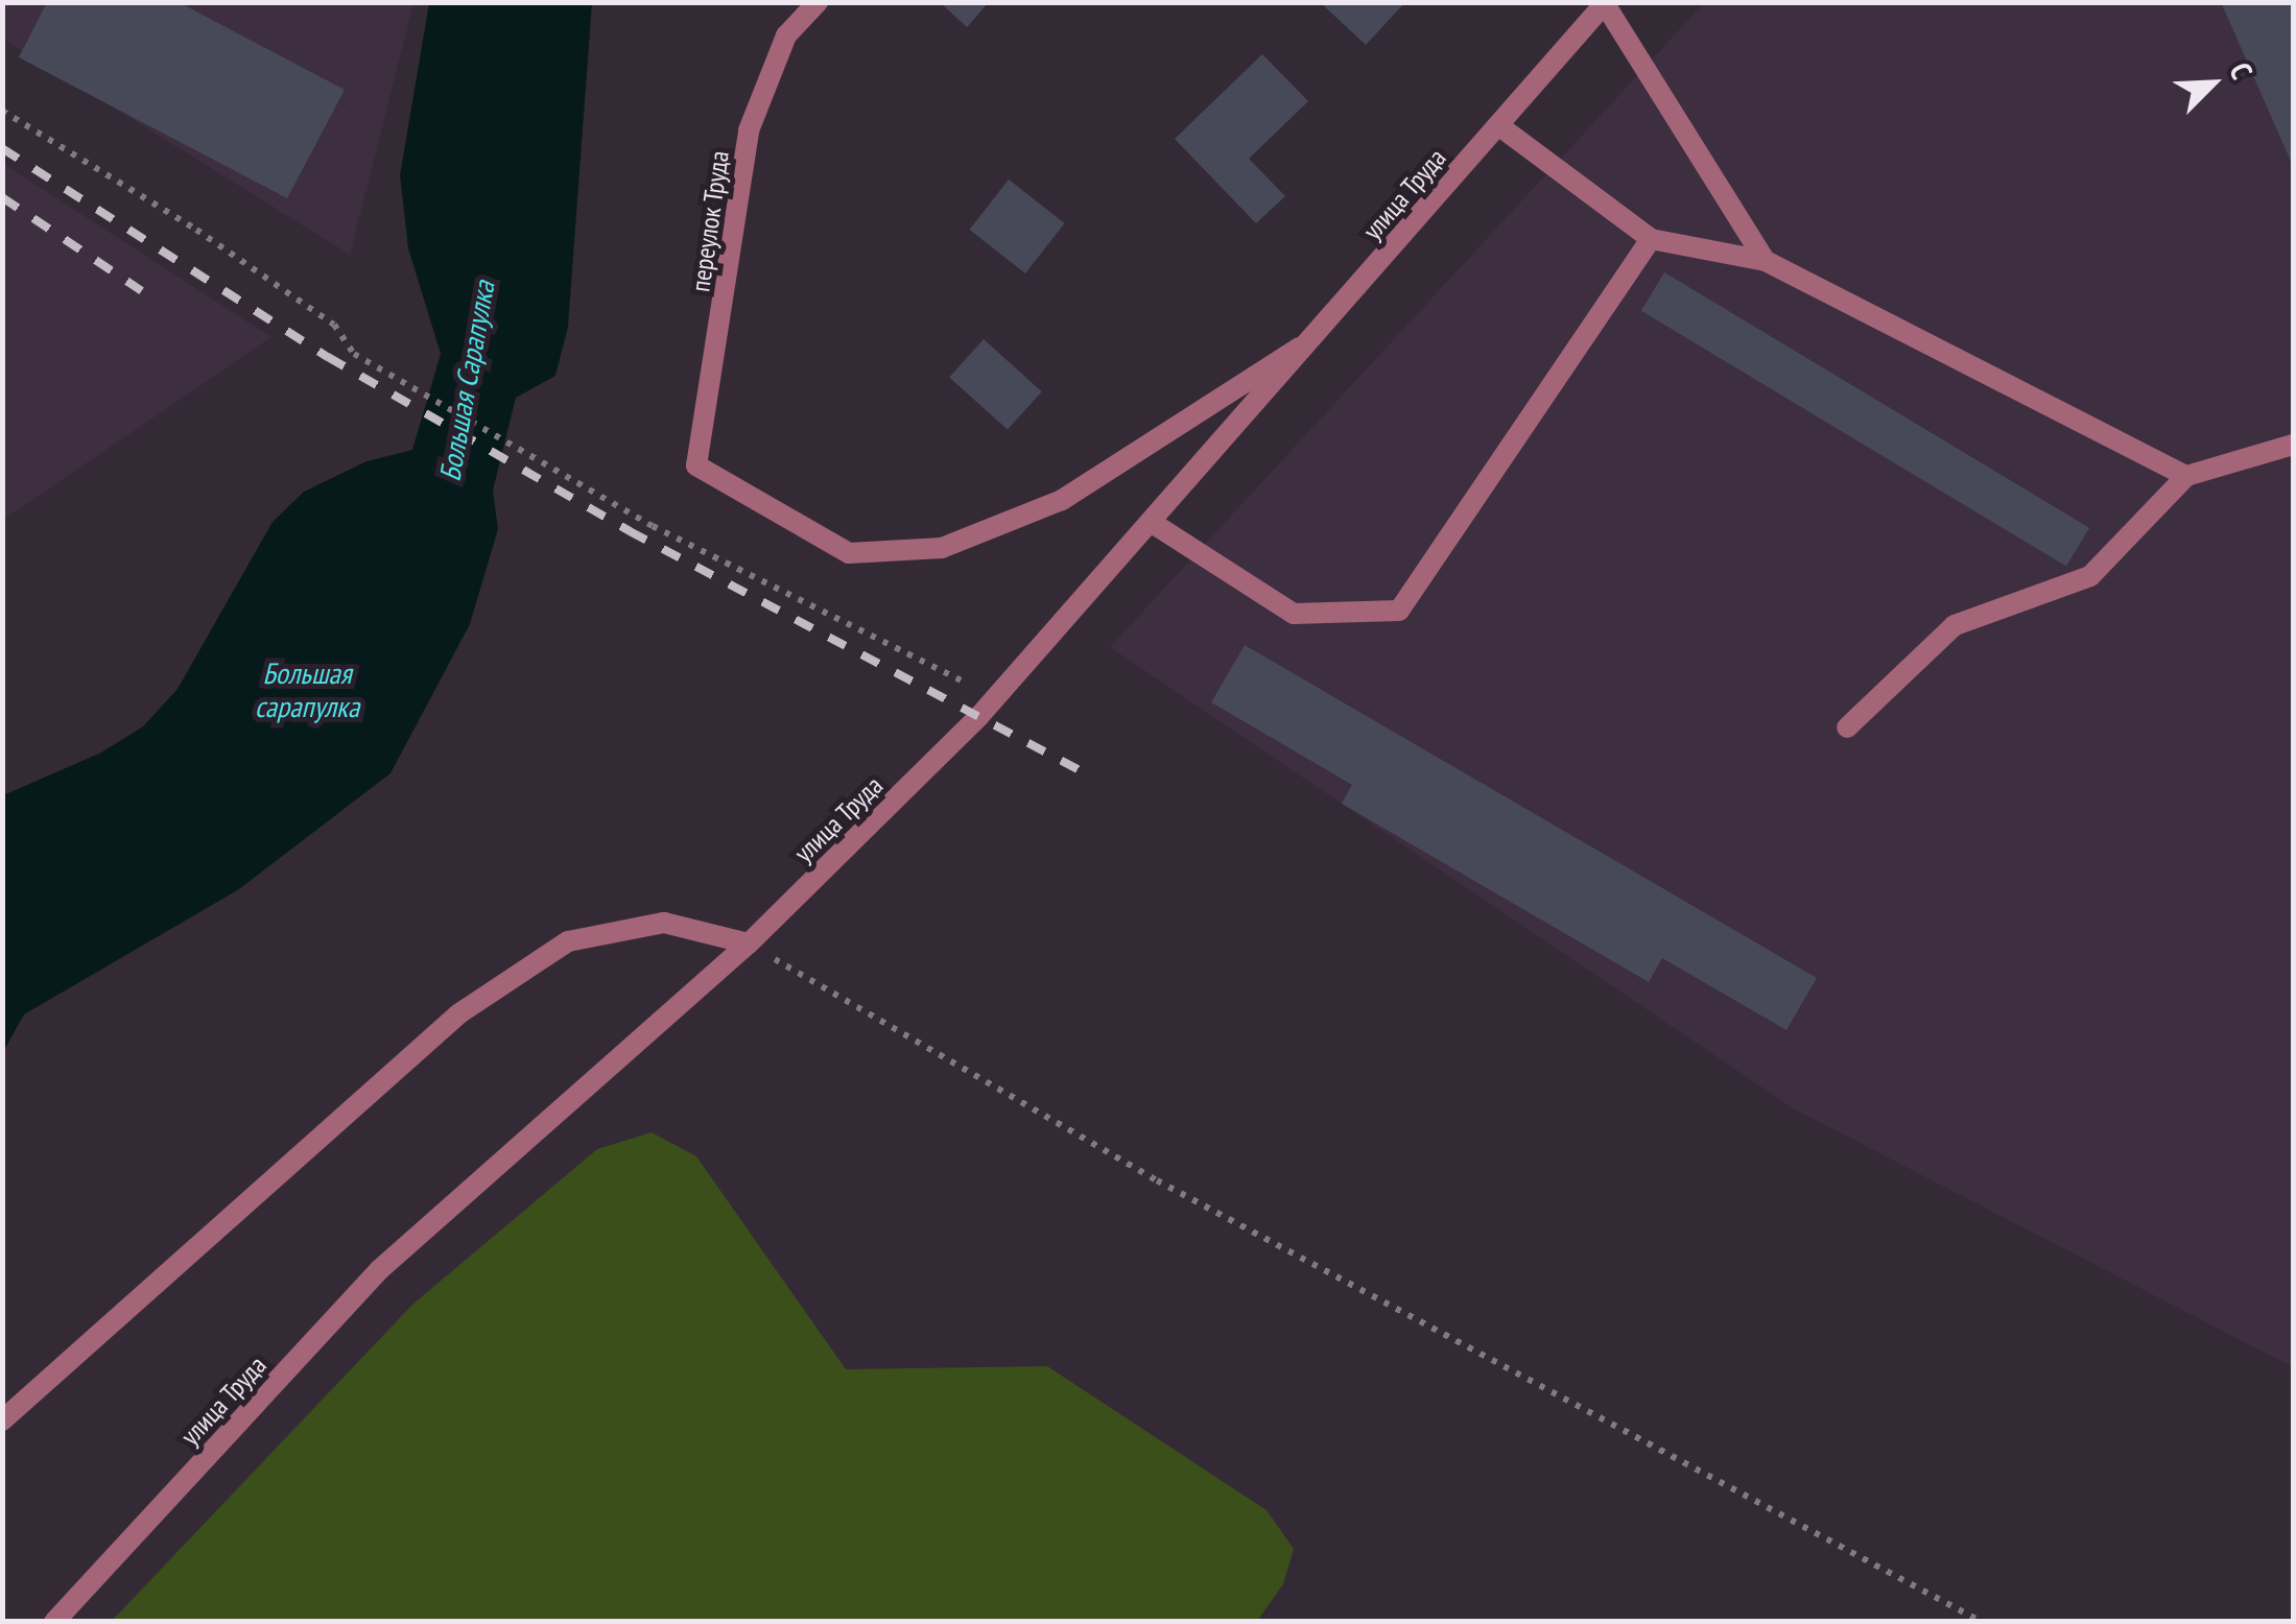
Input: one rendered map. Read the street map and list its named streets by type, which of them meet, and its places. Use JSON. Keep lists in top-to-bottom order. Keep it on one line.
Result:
{"streets":{"street":["улица Труда","переулок Труда"]},"crossings":[["улица Труда","переулок Труда"]],"water":["Большая Сарапулка","Большая сарапулка"],"north":"top right"}
